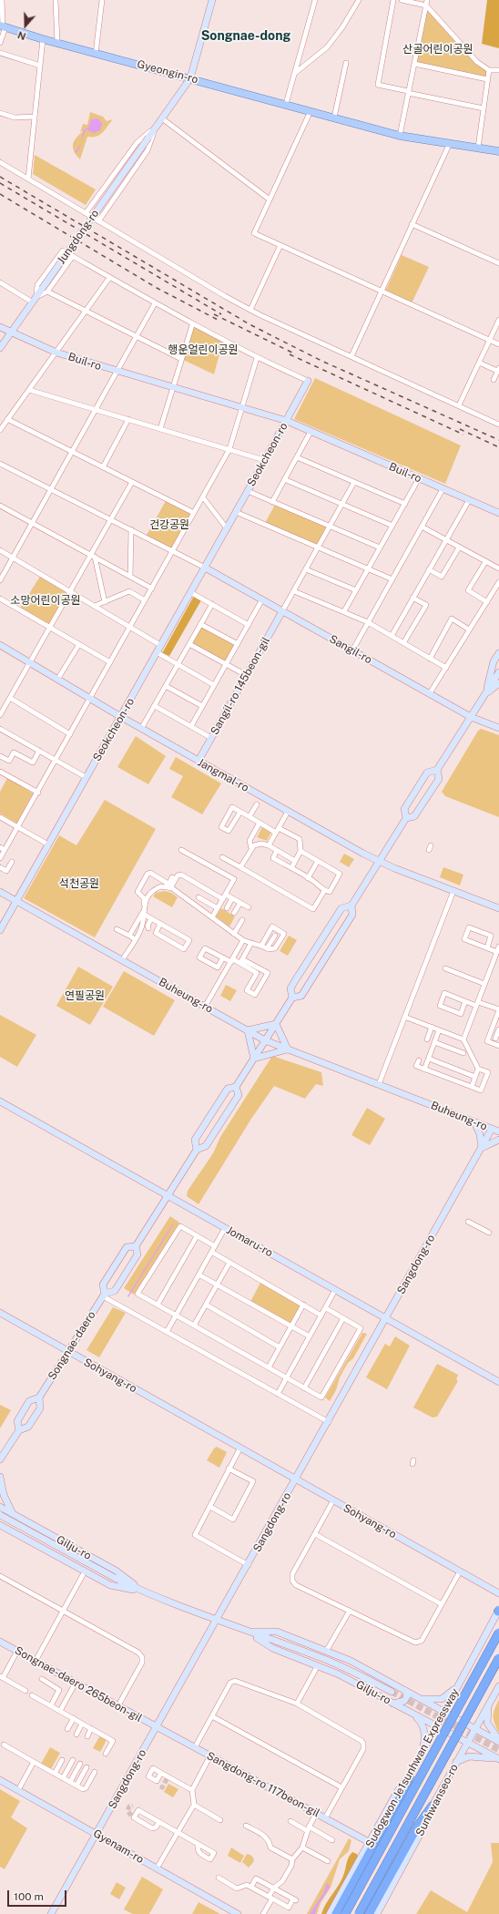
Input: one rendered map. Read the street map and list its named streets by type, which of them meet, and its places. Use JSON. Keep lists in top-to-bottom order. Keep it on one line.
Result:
{"streets":{"highway":["Sudogwon Je1sunhwan Expressway"],"main road":["Gyeongin-ro"],"street":["Jungdong-ro","Buil-ro","Seokcheon-ro","Sangil-ro","Sangil-ro 145beon-gil","Jangmal-ro","Buheung-ro","Jomaru-ro","Sangdong-ro","Songnae-daero","Sohyang-ro","Gilju-ro","Songnae-daero 265beon-gil","Sangdong-ro 117beon-gil","Sunhwanseo-ro","Gyenam-ro"]},"crossings":[["Gyeongin-ro","Jungdong-ro"],["Jungdong-ro","Buil-ro"],["Buil-ro","Seokcheon-ro"],["Seokcheon-ro","Sangil-ro"],["Seokcheon-ro","Jangmal-ro"],["Seokcheon-ro","Buheung-ro"],["Sangil-ro","Sangil-ro 145beon-gil"],["Sangil-ro","Songnae-daero"],["Sangil-ro 145beon-gil","Jangmal-ro"],["Jangmal-ro","Songnae-daero"],["Buheung-ro","Sangdong-ro"],["Buheung-ro","Songnae-daero"],["Jomaru-ro","Sangdong-ro"],["Jomaru-ro","Songnae-daero"],["Sangdong-ro","Sohyang-ro"],["Sangdong-ro","Gilju-ro"],["Sangdong-ro","Songnae-daero 265beon-gil"],["Sangdong-ro","Sangdong-ro 117beon-gil"],["Sangdong-ro","Gyenam-ro"],["Songnae-daero","Sohyang-ro"],["Gilju-ro","Sunhwanseo-ro"],["Songnae-daero 265beon-gil","Sangdong-ro 117beon-gil"]],"districts":["Songnae-dong"],"parks":["산골어린이공원","행운얼린이공원","건강공원","소망어린이공원","석천공원","연필공원"],"scale_bar":"100 m","north":"bottom"}
